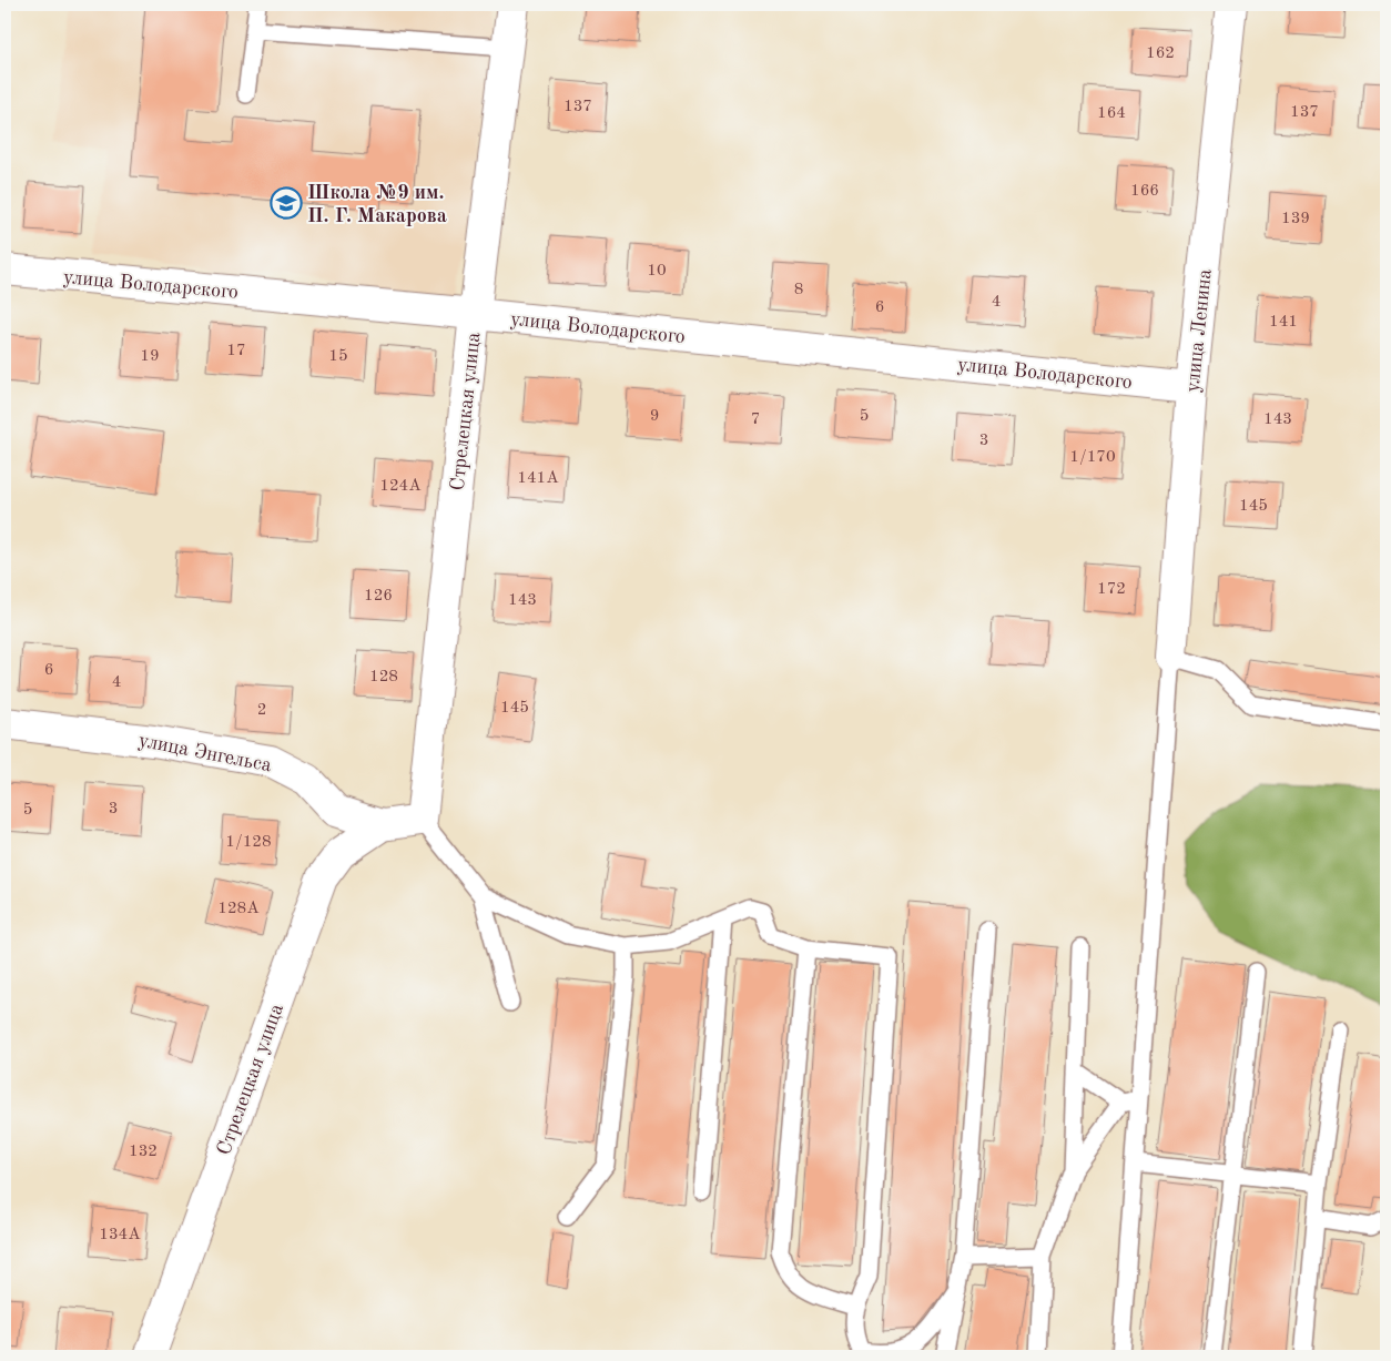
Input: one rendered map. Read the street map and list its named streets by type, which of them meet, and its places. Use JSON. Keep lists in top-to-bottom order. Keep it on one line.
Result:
{"streets":{"street":["улица Володарского","улица Ленина","Стрелецкая улица","улица Энгельса"]},"crossings":[["улица Володарского","улица Ленина"],["улица Володарского","Стрелецкая улица"],["Стрелецкая улица","улица Энгельса"]],"places":{"school or university":["Школа №9 им. П. Г. Макарова"]},"house_numbers":["162","137","137","164","166","139","10","8","4","6","141","17","19","15","9","5","7","143","3","1/170","141А","124А","145","172","126","143","6","128","4","145","2","3","5","1/128","128А","132","134А"]}
